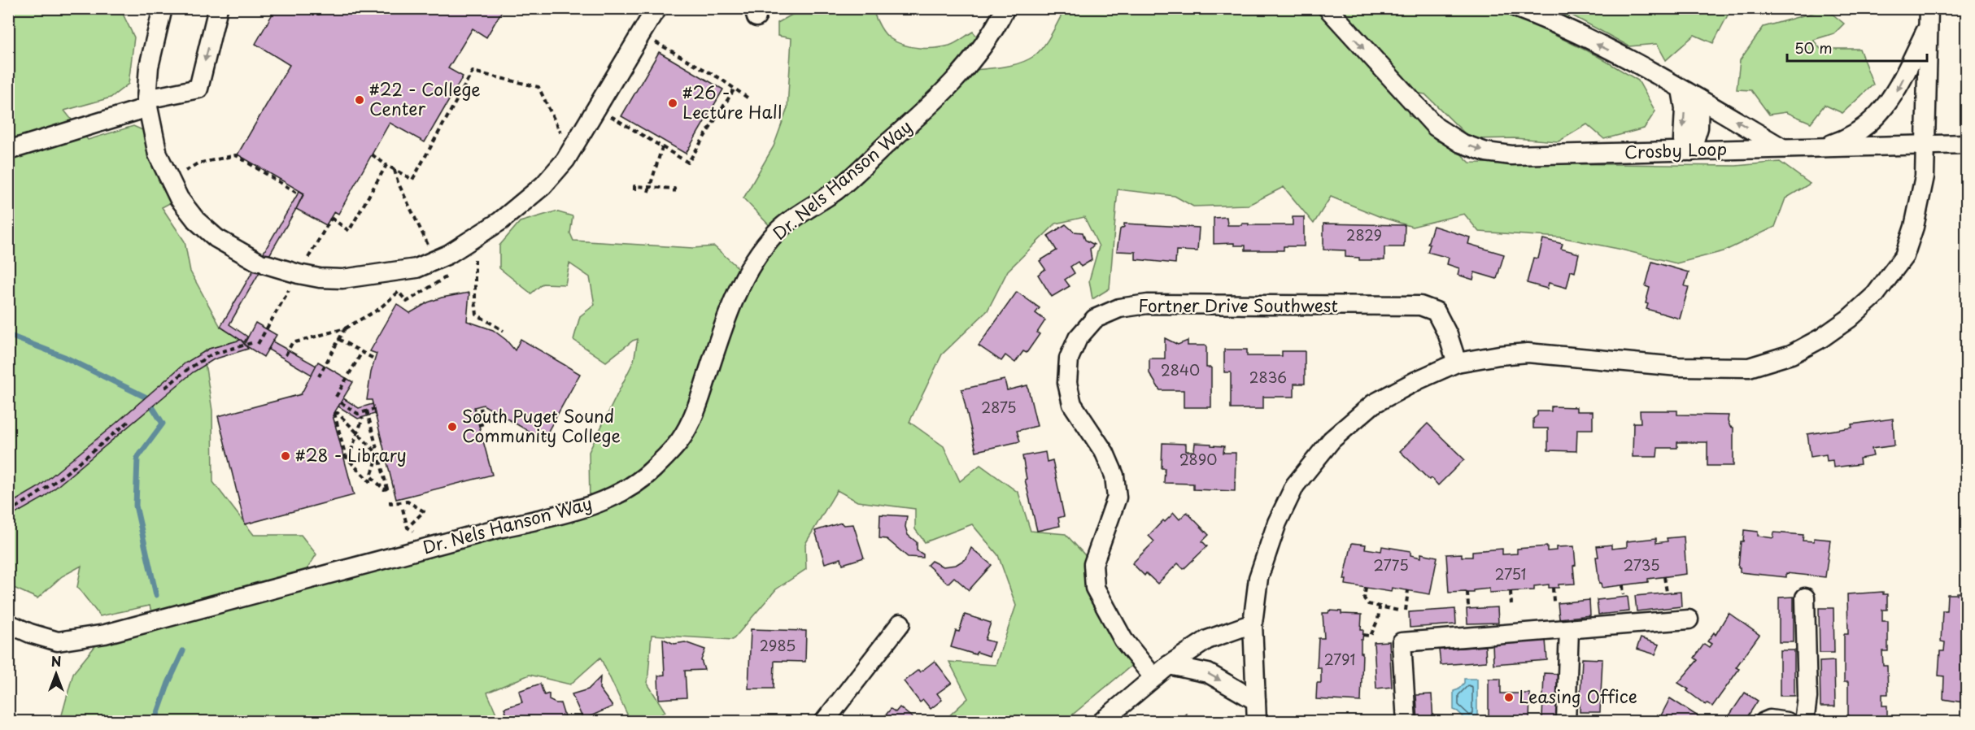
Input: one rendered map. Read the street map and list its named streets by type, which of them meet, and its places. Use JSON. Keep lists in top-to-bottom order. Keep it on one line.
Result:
{"streets":{"street":["Crosby Loop","Dr. Nels Hanson Way","Fortner Drive Southwest"]},"places":["#22 - College Center","#26 - Lecture Hall","South Puget Sound Community College","#28 - Library","Leasing Office"],"house_numbers":["2829","2840","2836","2875","2890","2775","2735","2751","2985","2791"],"scale_bar":"50 m","north":"top"}
